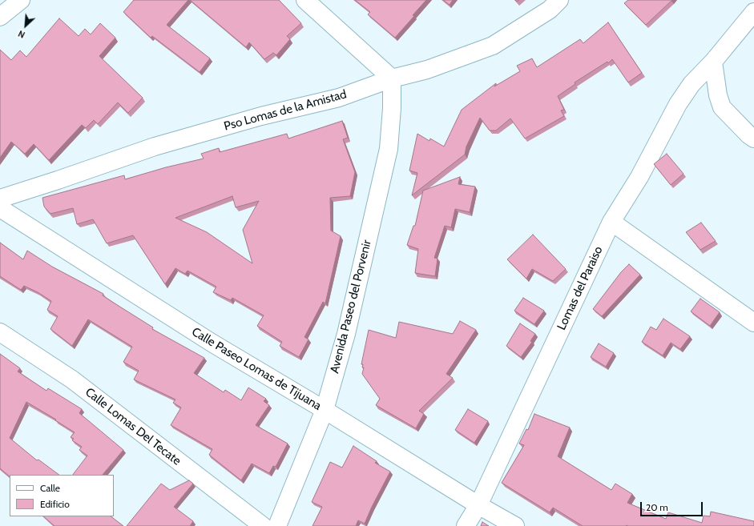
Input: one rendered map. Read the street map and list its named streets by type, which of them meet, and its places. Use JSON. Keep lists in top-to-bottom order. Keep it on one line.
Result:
{"streets":{"street":["Pso Lomas de la Amistad","Lomas del Paraiso","Avenida Paseo del Porvenir","Calle Paseo Lomas de Tijuana","Calle Lomas Del Tecate"]},"crossings":[["Pso Lomas de la Amistad","Avenida Paseo del Porvenir"],["Lomas del Paraiso","Calle Paseo Lomas de Tijuana"],["Avenida Paseo del Porvenir","Calle Paseo Lomas de Tijuana"]],"legend":["Calle","Edificio"],"scale_bar":"20 m","north":"bottom left"}
